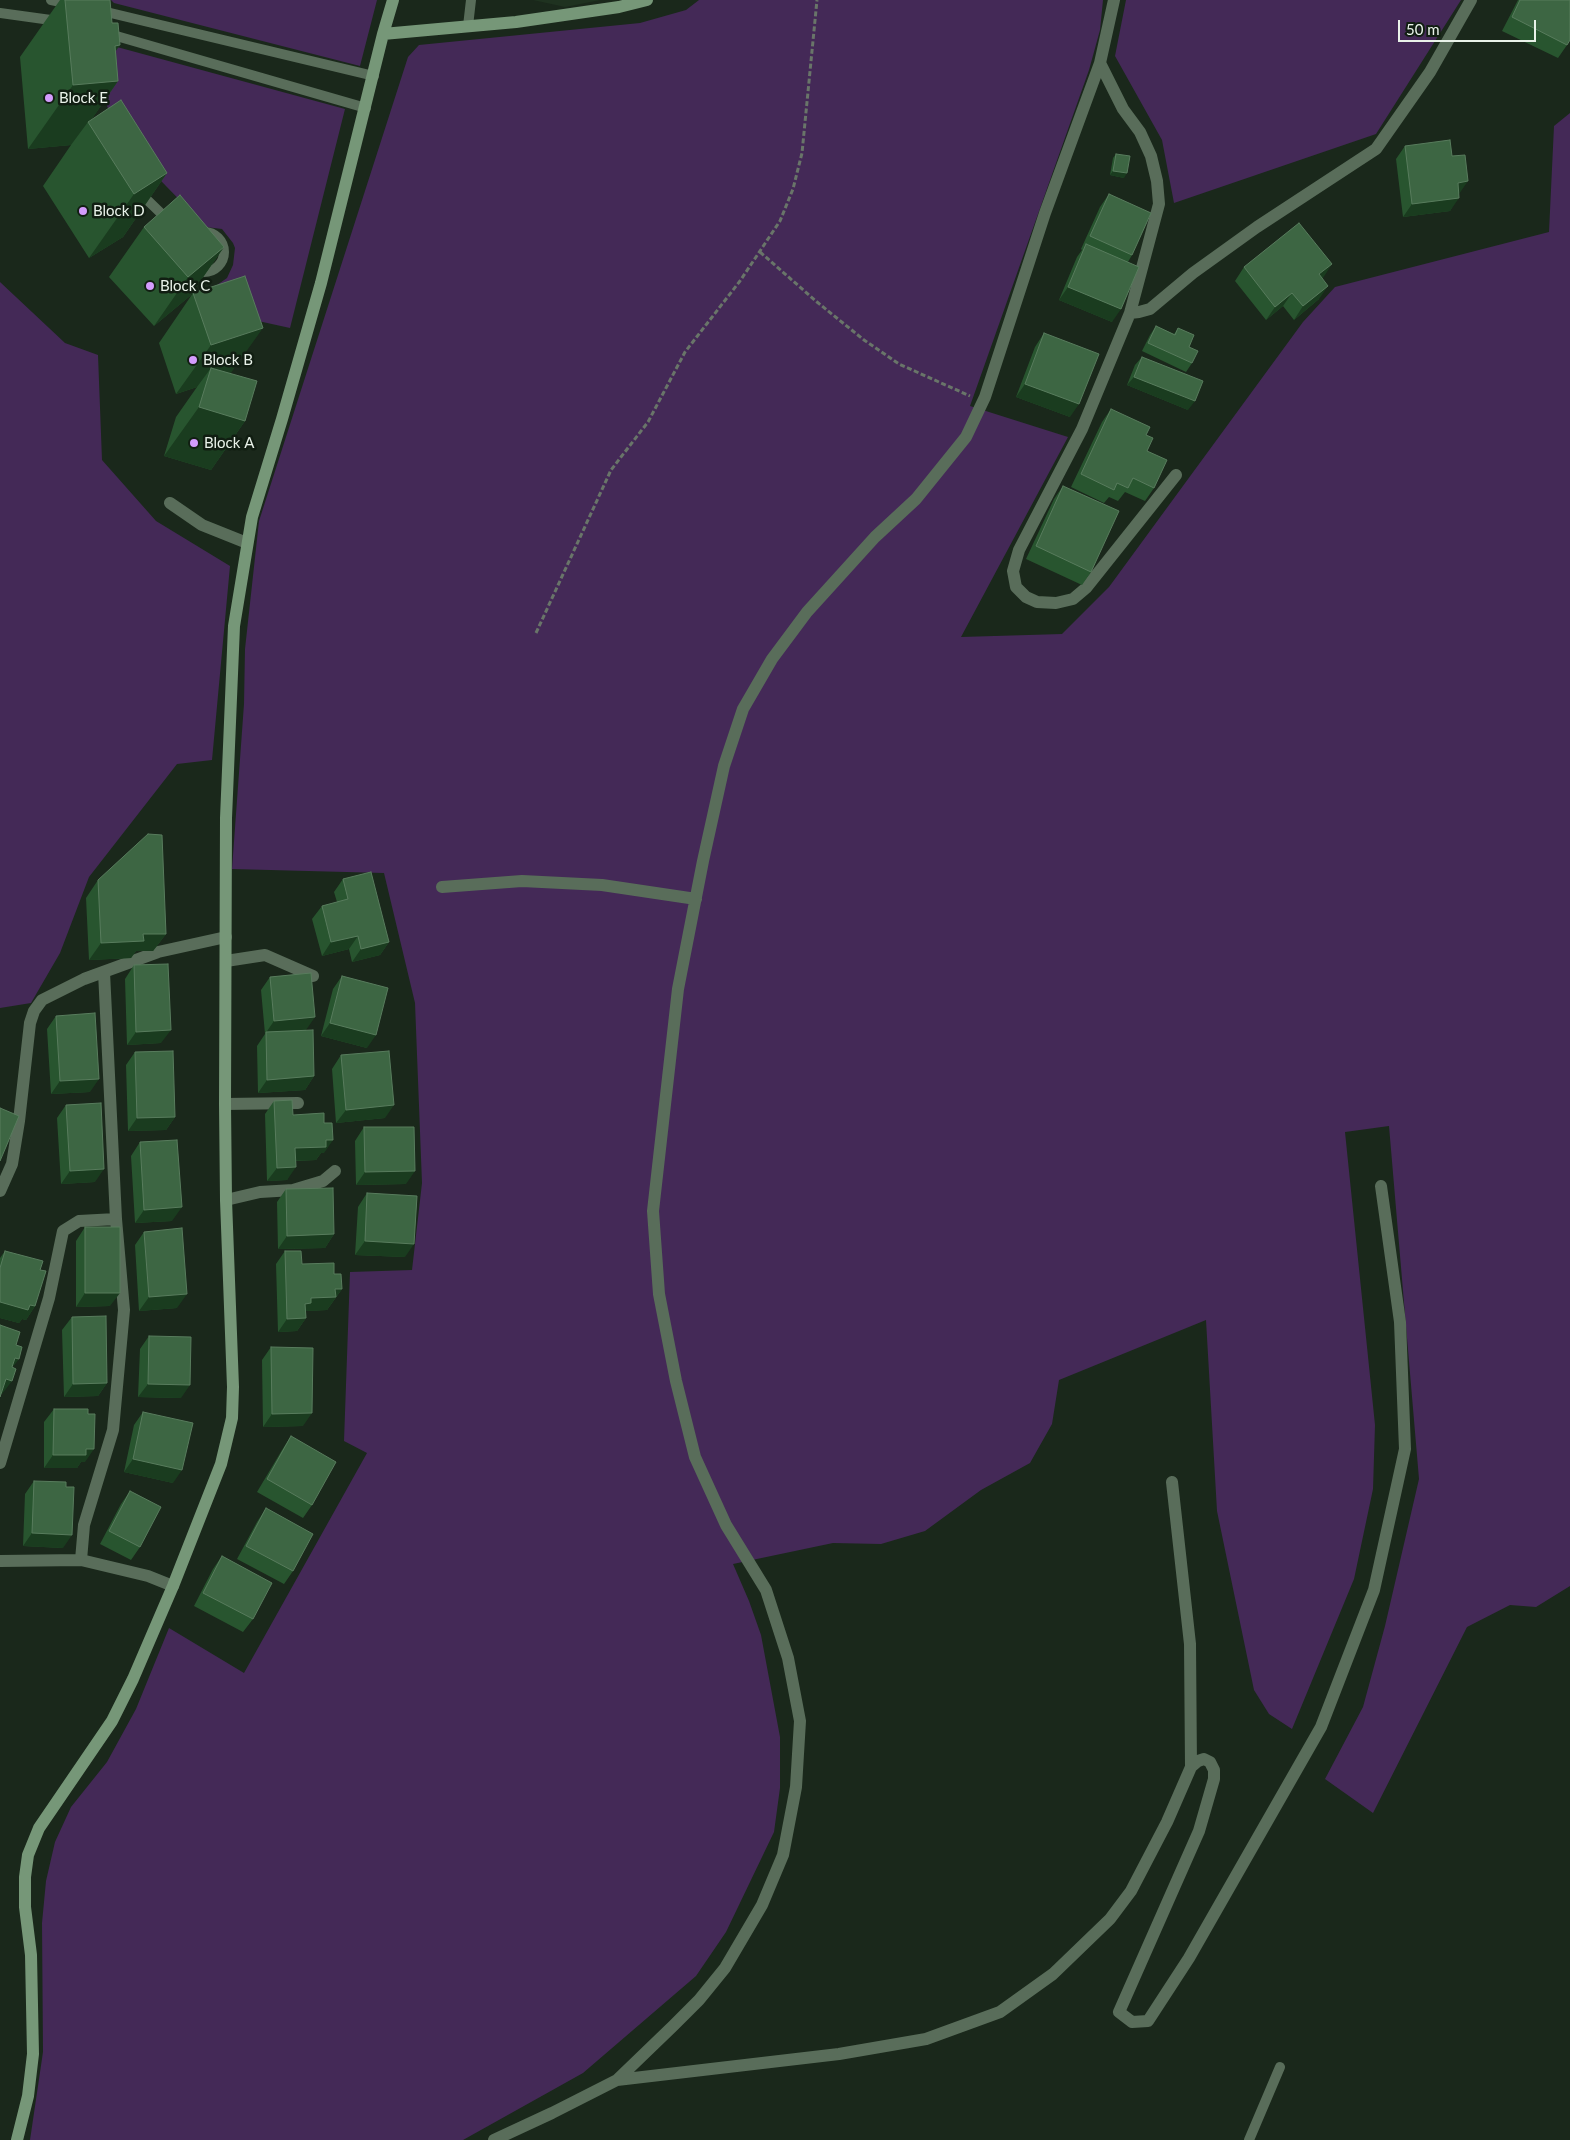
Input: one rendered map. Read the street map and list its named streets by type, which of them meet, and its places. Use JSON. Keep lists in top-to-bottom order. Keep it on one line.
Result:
{"places":["Block E","Block D","Block C","Block B","Block A"],"scale_bar":"50 m"}
